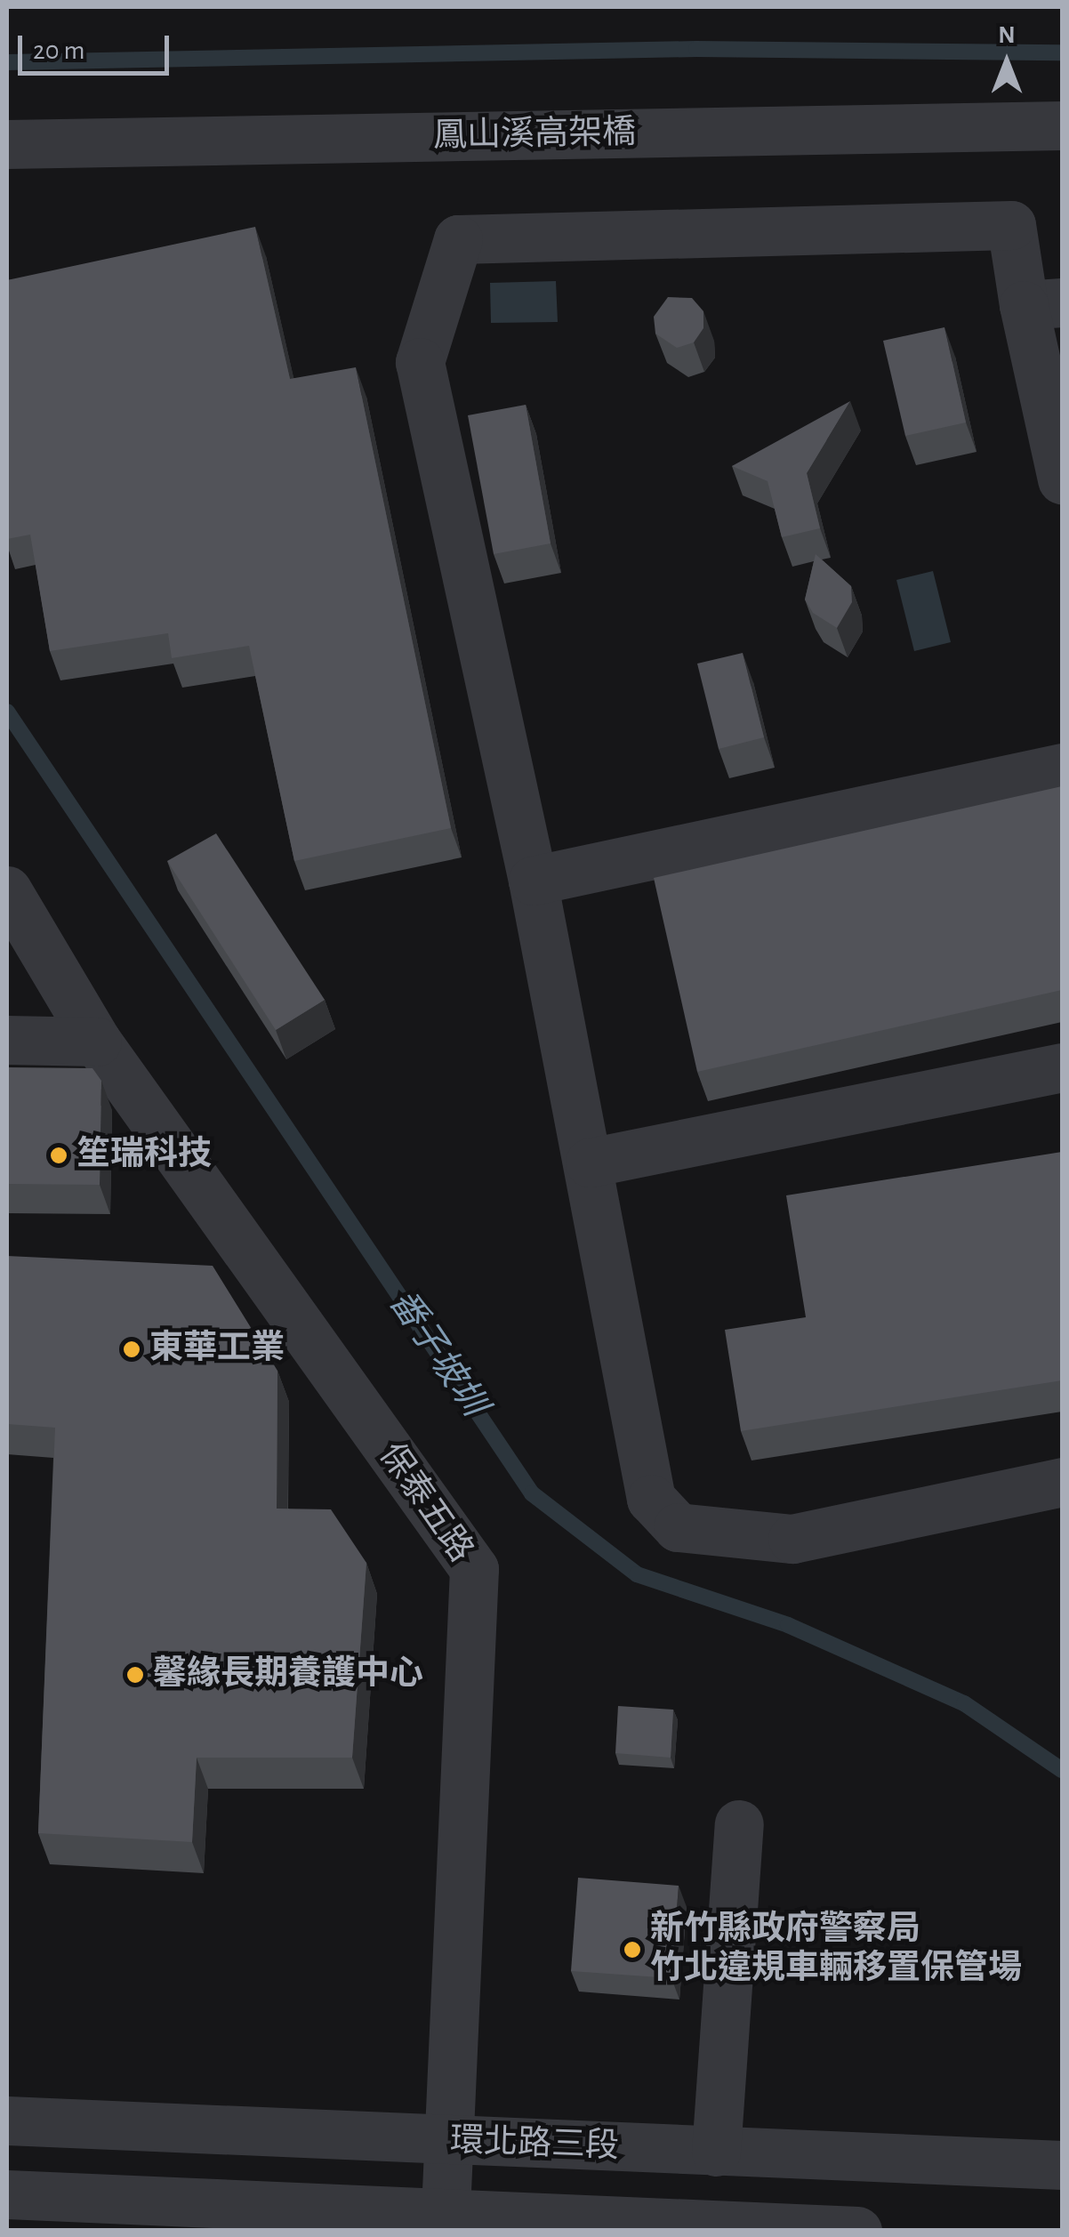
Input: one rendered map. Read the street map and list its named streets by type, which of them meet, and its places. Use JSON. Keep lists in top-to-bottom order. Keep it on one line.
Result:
{"streets":{"street":["鳳山溪高架橋","保泰五路","環北路三段"]},"crossings":[["保泰五路","環北路三段"]],"water":["番子坡圳"],"places":["笙瑞科技","東華工業","馨緣長期養護中心","新竹縣政府警察局 竹北違規車輛移置保管場"],"scale_bar":"20 m","north":"top"}
